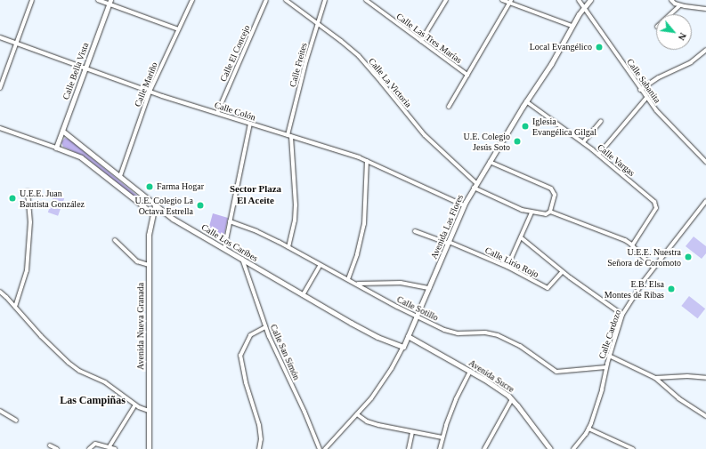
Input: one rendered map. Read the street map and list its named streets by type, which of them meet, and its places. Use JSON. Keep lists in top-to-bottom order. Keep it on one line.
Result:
{"streets":{"street":["Calle Las Tres Marías","Calle El Concejo","Calle Freites","Calle Bella Vista","Calle Sabanita","Calle La Victoria","Calle Mariño","Calle Colón","Calle Vargas","Avenida Las Flores","Calle Los Caribes","Calle Lirio Rojo","Calle Sotillo","Avenida Nueva Granada","Calle Cardozo","Calle San Simón","Avenida Sucre"]},"crossings":[["Calle El Concejo","Calle Colón"],["Calle Freites","Calle La Victoria"],["Calle Freites","Calle Colón"],["Calle Freites","Calle Sotillo"],["Calle Bella Vista","Calle Colón"],["Calle Bella Vista","Calle Los Caribes"],["Calle Sabanita","Avenida Las Flores"],["Calle La Victoria","Avenida Las Flores"],["Calle Mariño","Calle Colón"],["Calle Mariño","Calle Los Caribes"],["Calle Colón","Avenida Las Flores"],["Calle Vargas","Avenida Las Flores"],["Avenida Las Flores","Calle Los Caribes"],["Avenida Las Flores","Calle Lirio Rojo"],["Avenida Las Flores","Calle Sotillo"],["Avenida Las Flores","Avenida Sucre"],["Calle Los Caribes","Avenida Nueva Granada"],["Calle Los Caribes","Calle San Simón"],["Calle Lirio Rojo","Calle Cardozo"],["Calle Sotillo","Calle Cardozo"]],"districts":["Sector Plaza El Aceite","Las Campiñas"],"places":["Local Evangélico","Iglesia Evangélica Gilgal","U.E. Colegio Jesús Soto","Farma Hogar","U.E.E. Juan Bautista González","U.E. Colegio La Octava Estrella","U.E.E. Nuestra Señora de Coromoto","E.B. Elsa Montes de Ribas"],"north":"bottom right"}
